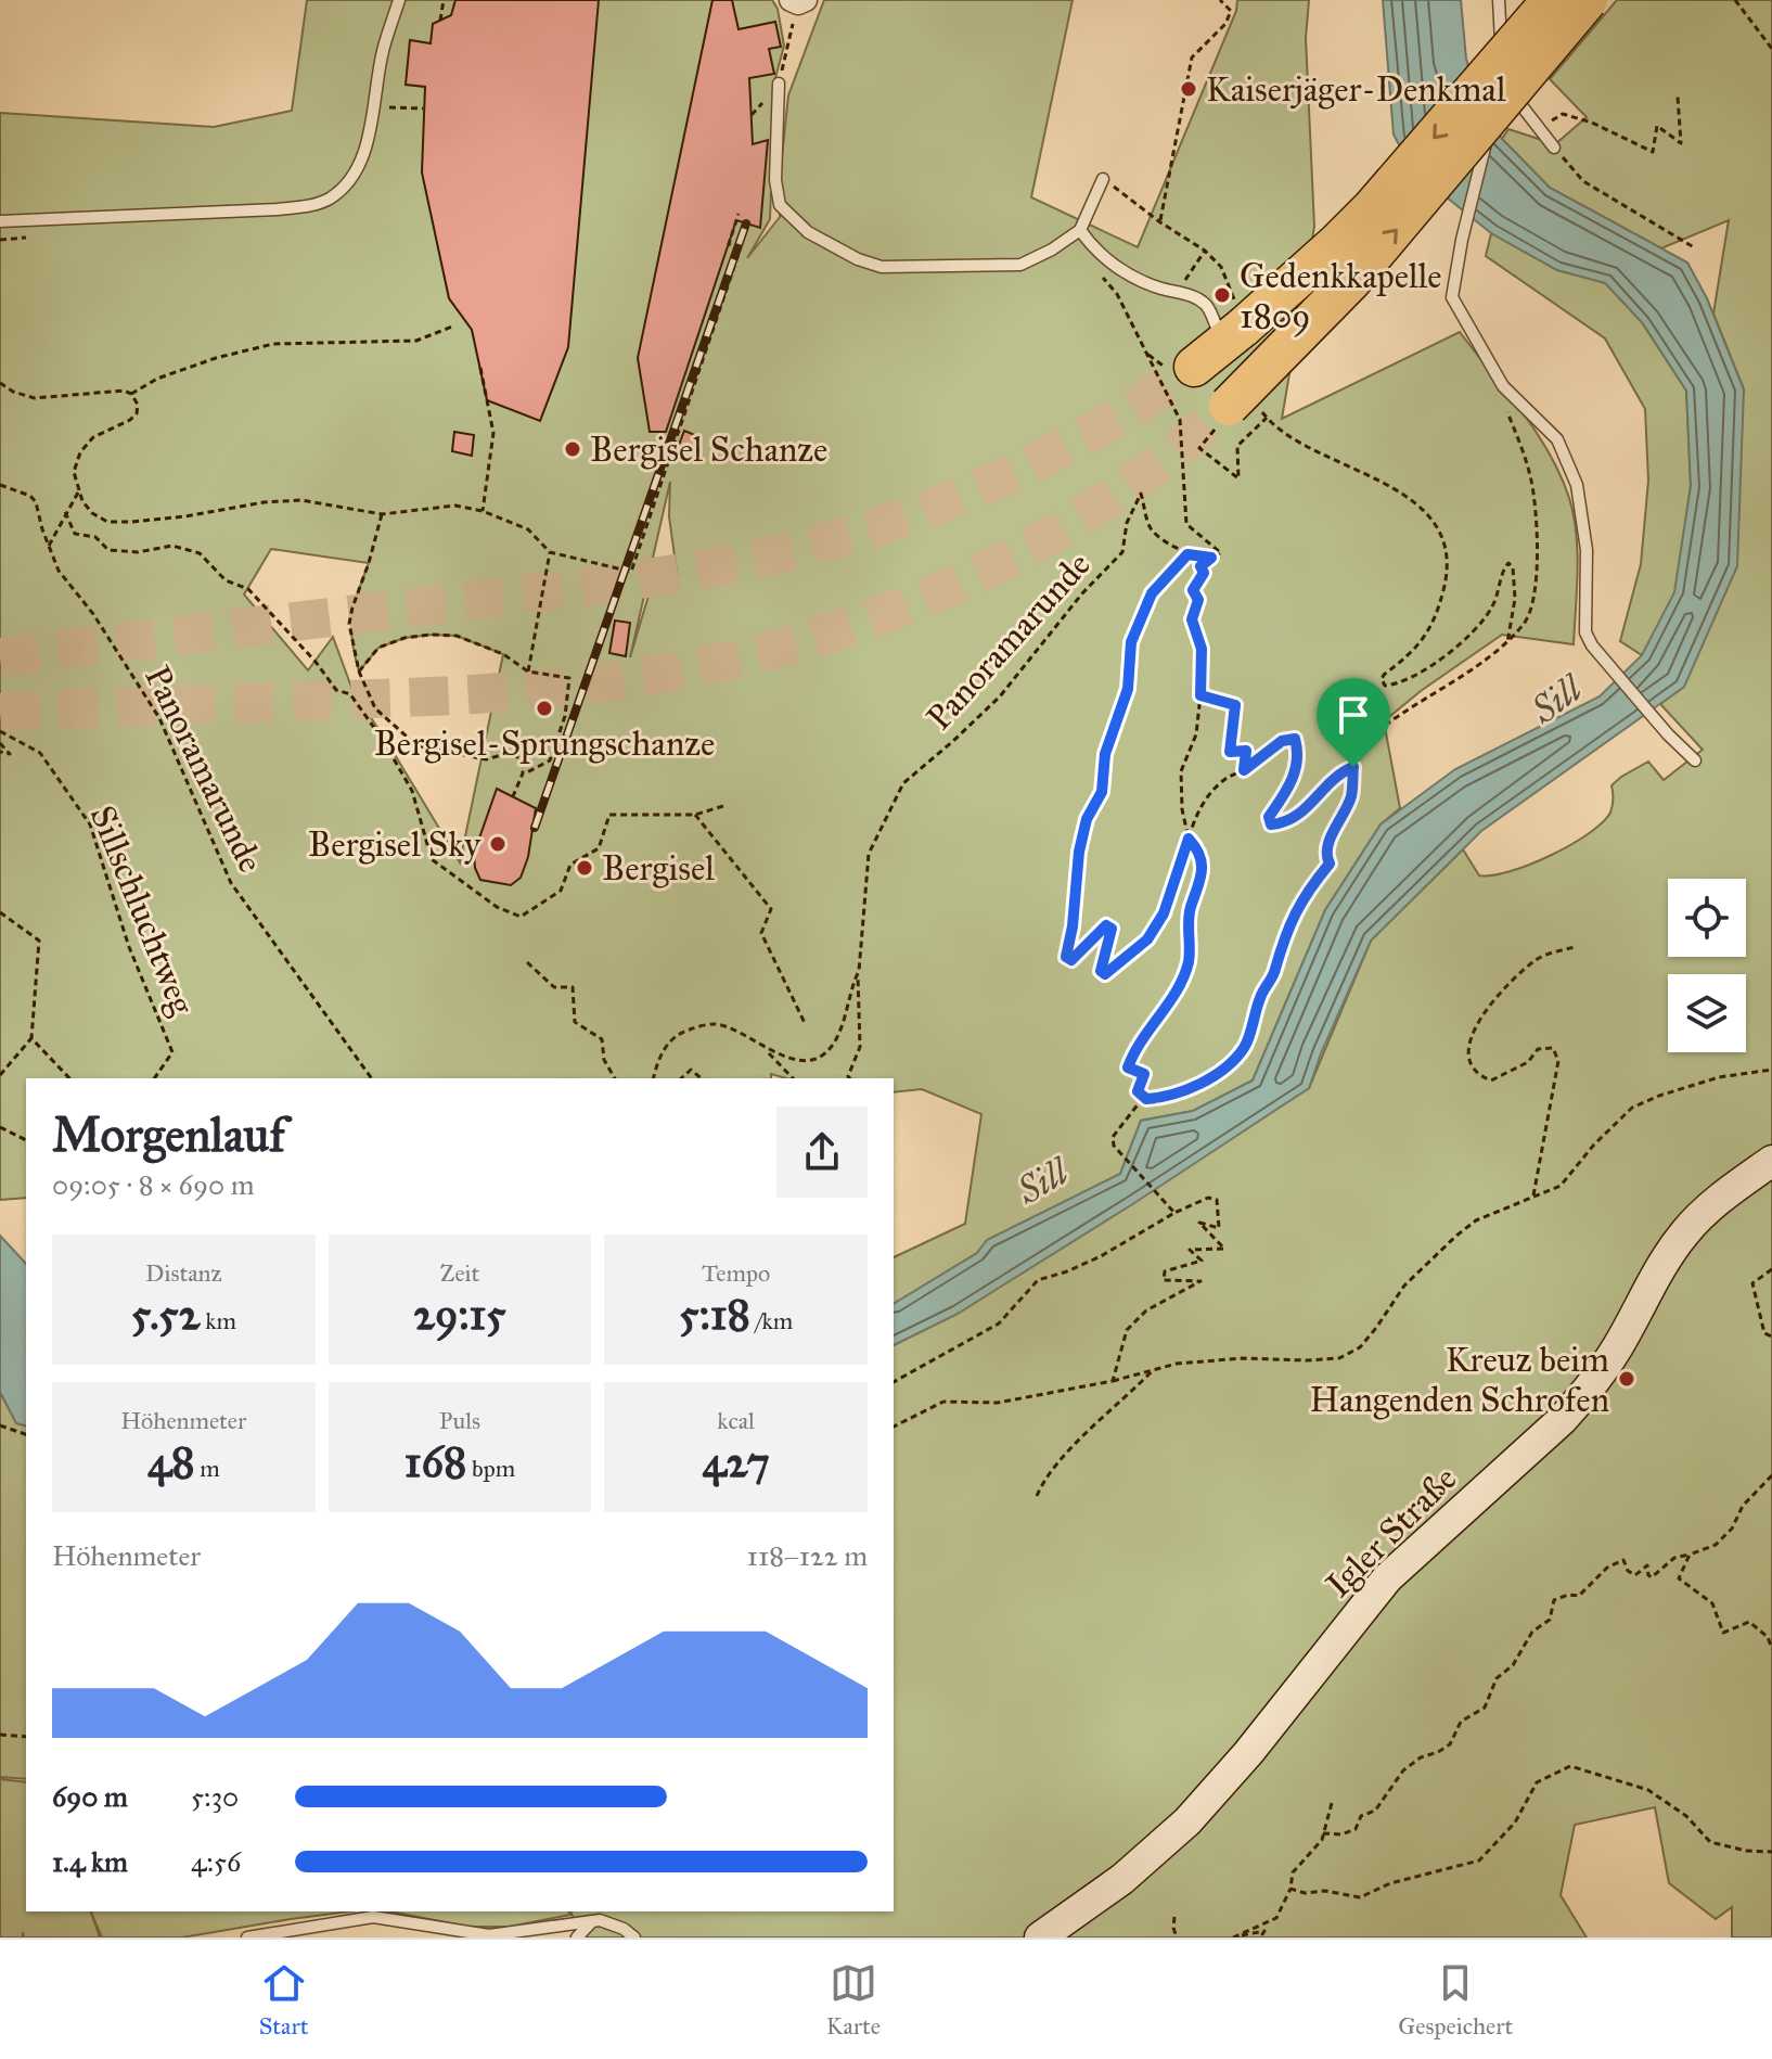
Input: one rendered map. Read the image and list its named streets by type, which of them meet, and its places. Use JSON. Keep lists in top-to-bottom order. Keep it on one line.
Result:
{"streets":{"main road":["Igler Straße"],"path":["Panoramarunde","Sillschluchtweg"]},"water":["Sill"],"places":["Kaiserjäger-Denkmal","Gedenkkapelle 1809","Bergisel Schanze","Bergisel-Sprungschanze","Bergisel Sky","Bergisel","Kreuz beim Hangenden Schrofen"],"page":{"heading":["Morgenlauf","09:05 · 8 × 690 m"],"stats":[["Distanz","5.52 km"],["Zeit","29:15"],["Tempo","5:18 /km"],["Höhenmeter","48 m"],["Puls","168 bpm"],["kcal","427"]],"chart":["Höhenmeter","118–122 m"],"list":[{"name":"690 m","note":"5:30"},{"name":"1.4 km","note":"4:56"}],"tabs":["Start","Karte","Gespeichert"]}}
